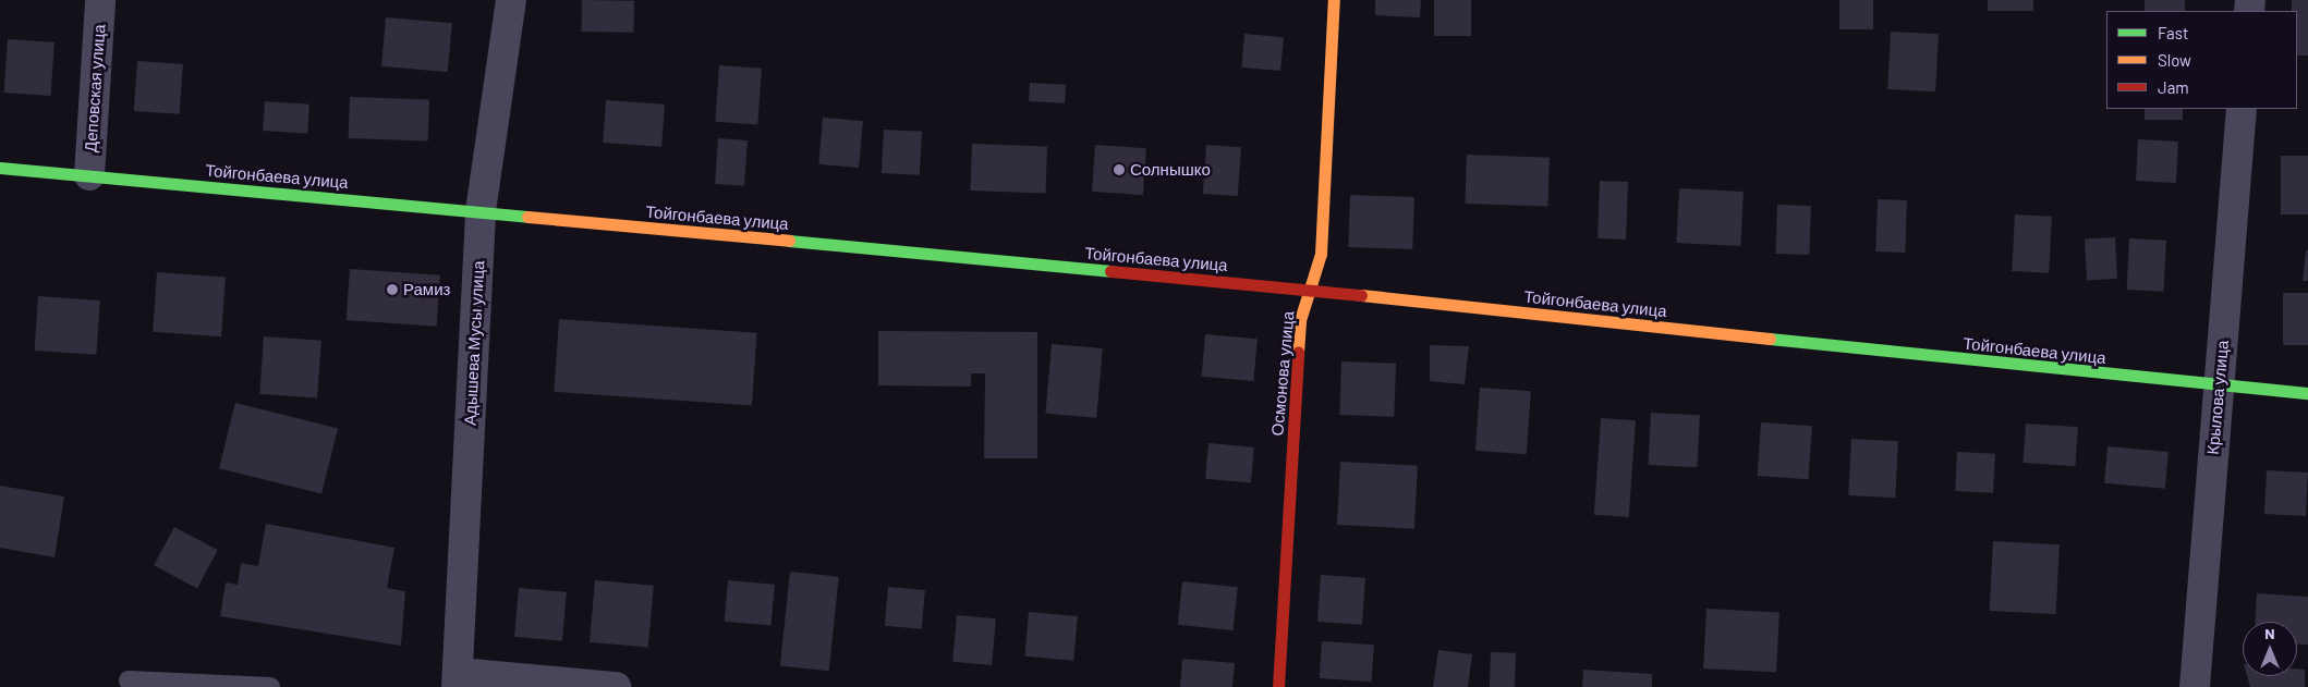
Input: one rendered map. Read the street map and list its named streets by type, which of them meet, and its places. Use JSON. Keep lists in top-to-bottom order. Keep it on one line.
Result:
{"streets":{"street":["Деповская улица","Тойгонбаева улица","Адышева Мусы улица","Осмонова улица","Крылова улица"]},"crossings":[["Деповская улица","Тойгонбаева улица"],["Тойгонбаева улица","Адышева Мусы улица"],["Тойгонбаева улица","Осмонова улица"],["Тойгонбаева улица","Крылова улица"]],"places":["Солнышко","Рамиз"],"legend":["Fast","Slow","Jam"],"north":"top"}
